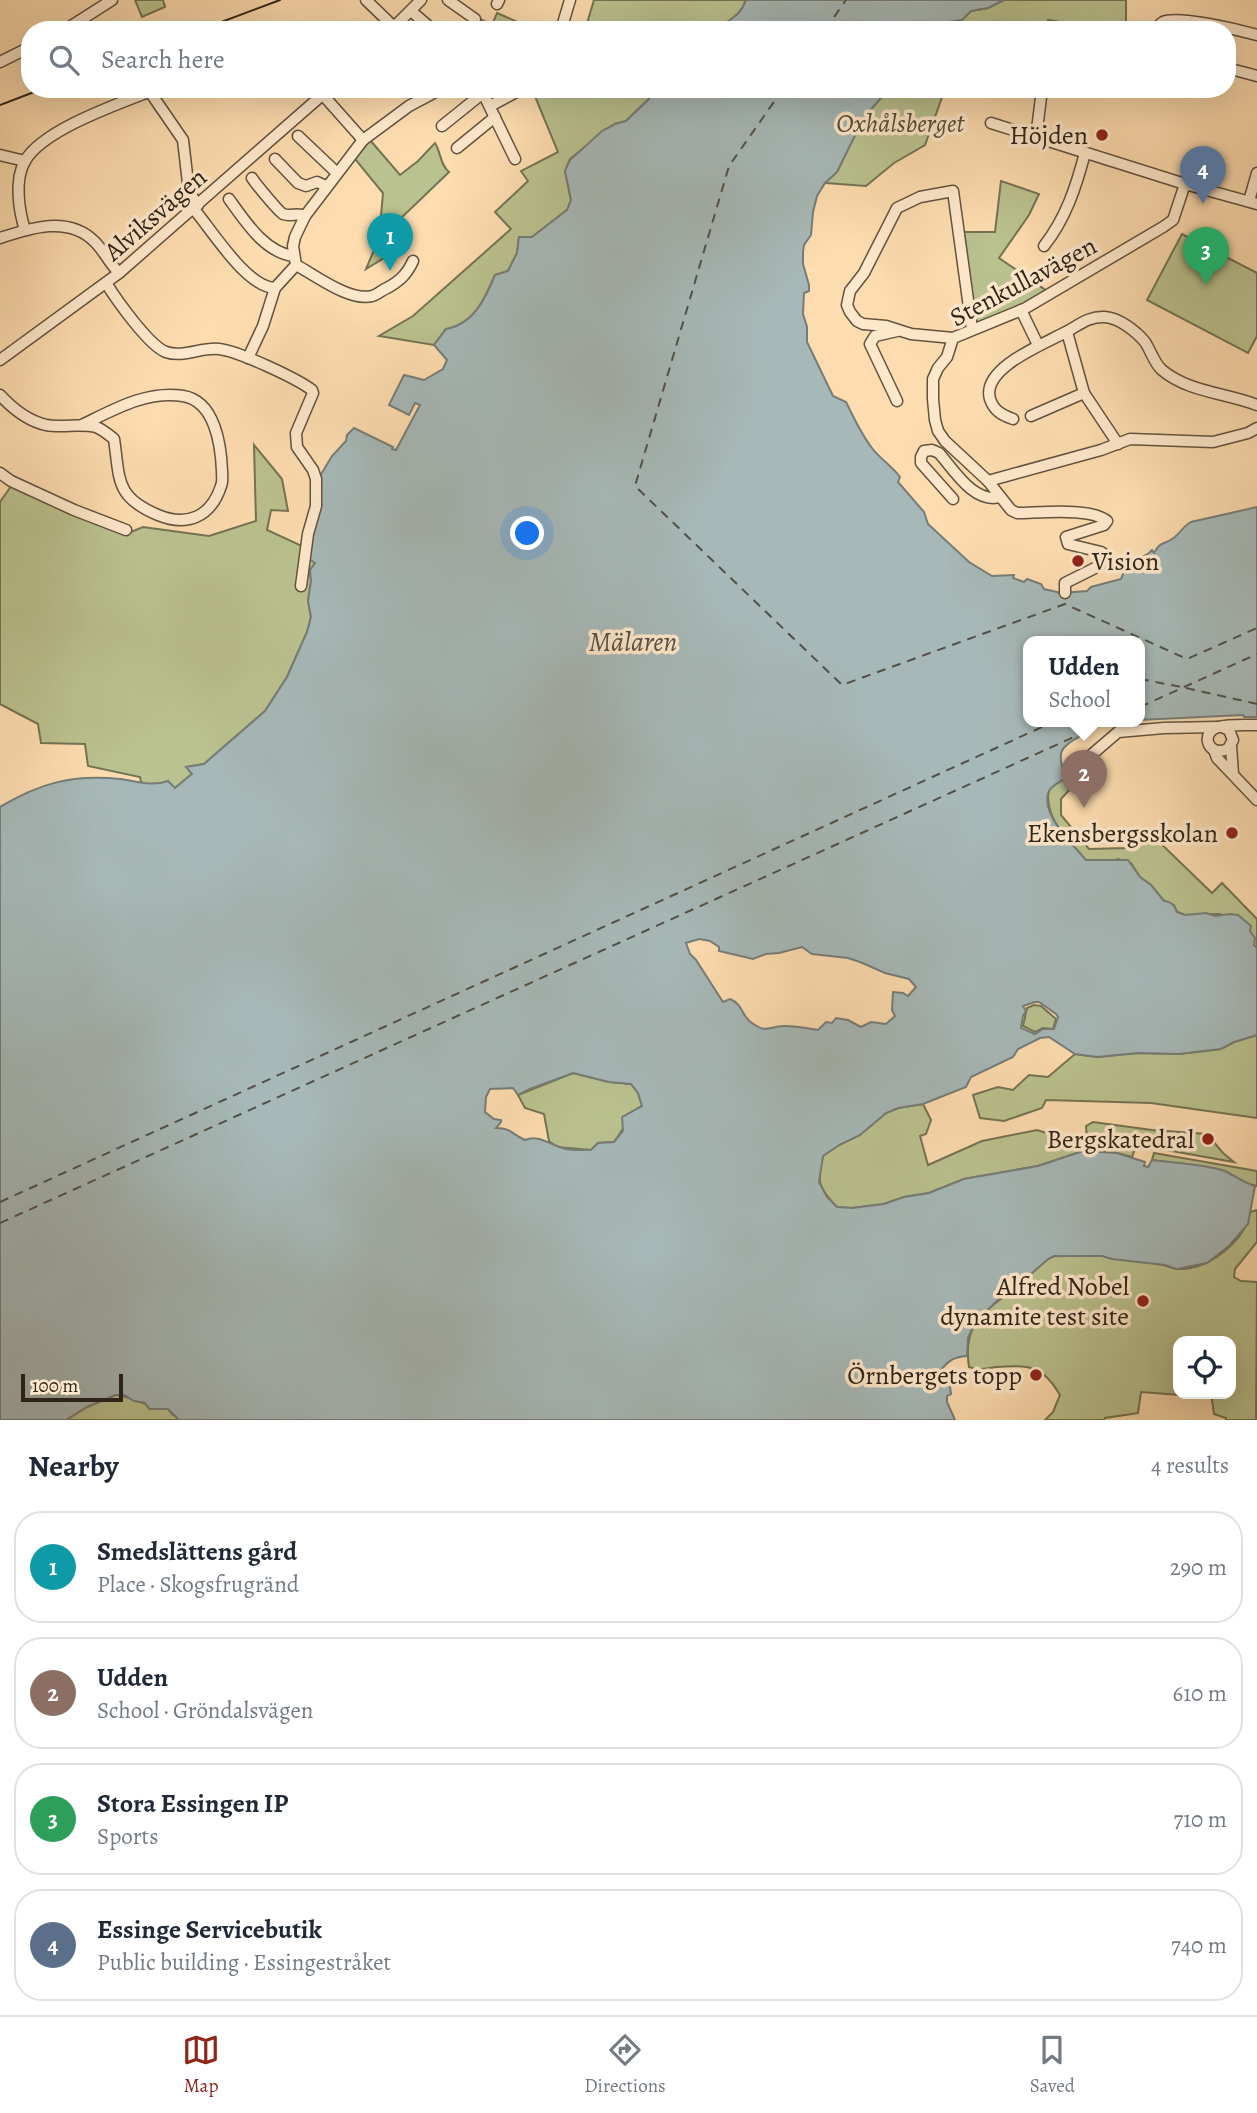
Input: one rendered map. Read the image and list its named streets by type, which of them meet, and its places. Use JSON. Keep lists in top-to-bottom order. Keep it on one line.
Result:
{"streets":{"street":["Alviksvägen","Stenkullavägen"]},"water":["Mälaren"],"parks":["Oxhålsberget"],"places":["Höjden","Vision","Ekensbergsskolan","Bergskatedral","Alfred Nobel dynamite test site","Örnbergets topp"],"scale_bar":"100 m","page":{"search":"Search here","pins":["4","1","3","2"],"popup":["Udden","School"],"scale":"100 m","heading":["Nearby","4 results"],"list":[{"mark":"1","name":"Smedslättens gård","note":"Place · Skogsfrugränd","value":"290 m"},{"mark":"2","name":"Udden","note":"School · Gröndalsvägen","value":"610 m"},{"mark":"3","name":"Stora Essingen IP","note":"Sports","value":"710 m"},{"mark":"4","name":"Essinge Servicebutik","note":"Public building · Essingestråket","value":"740 m"}],"nav":["Map","Directions","Saved"]}}
